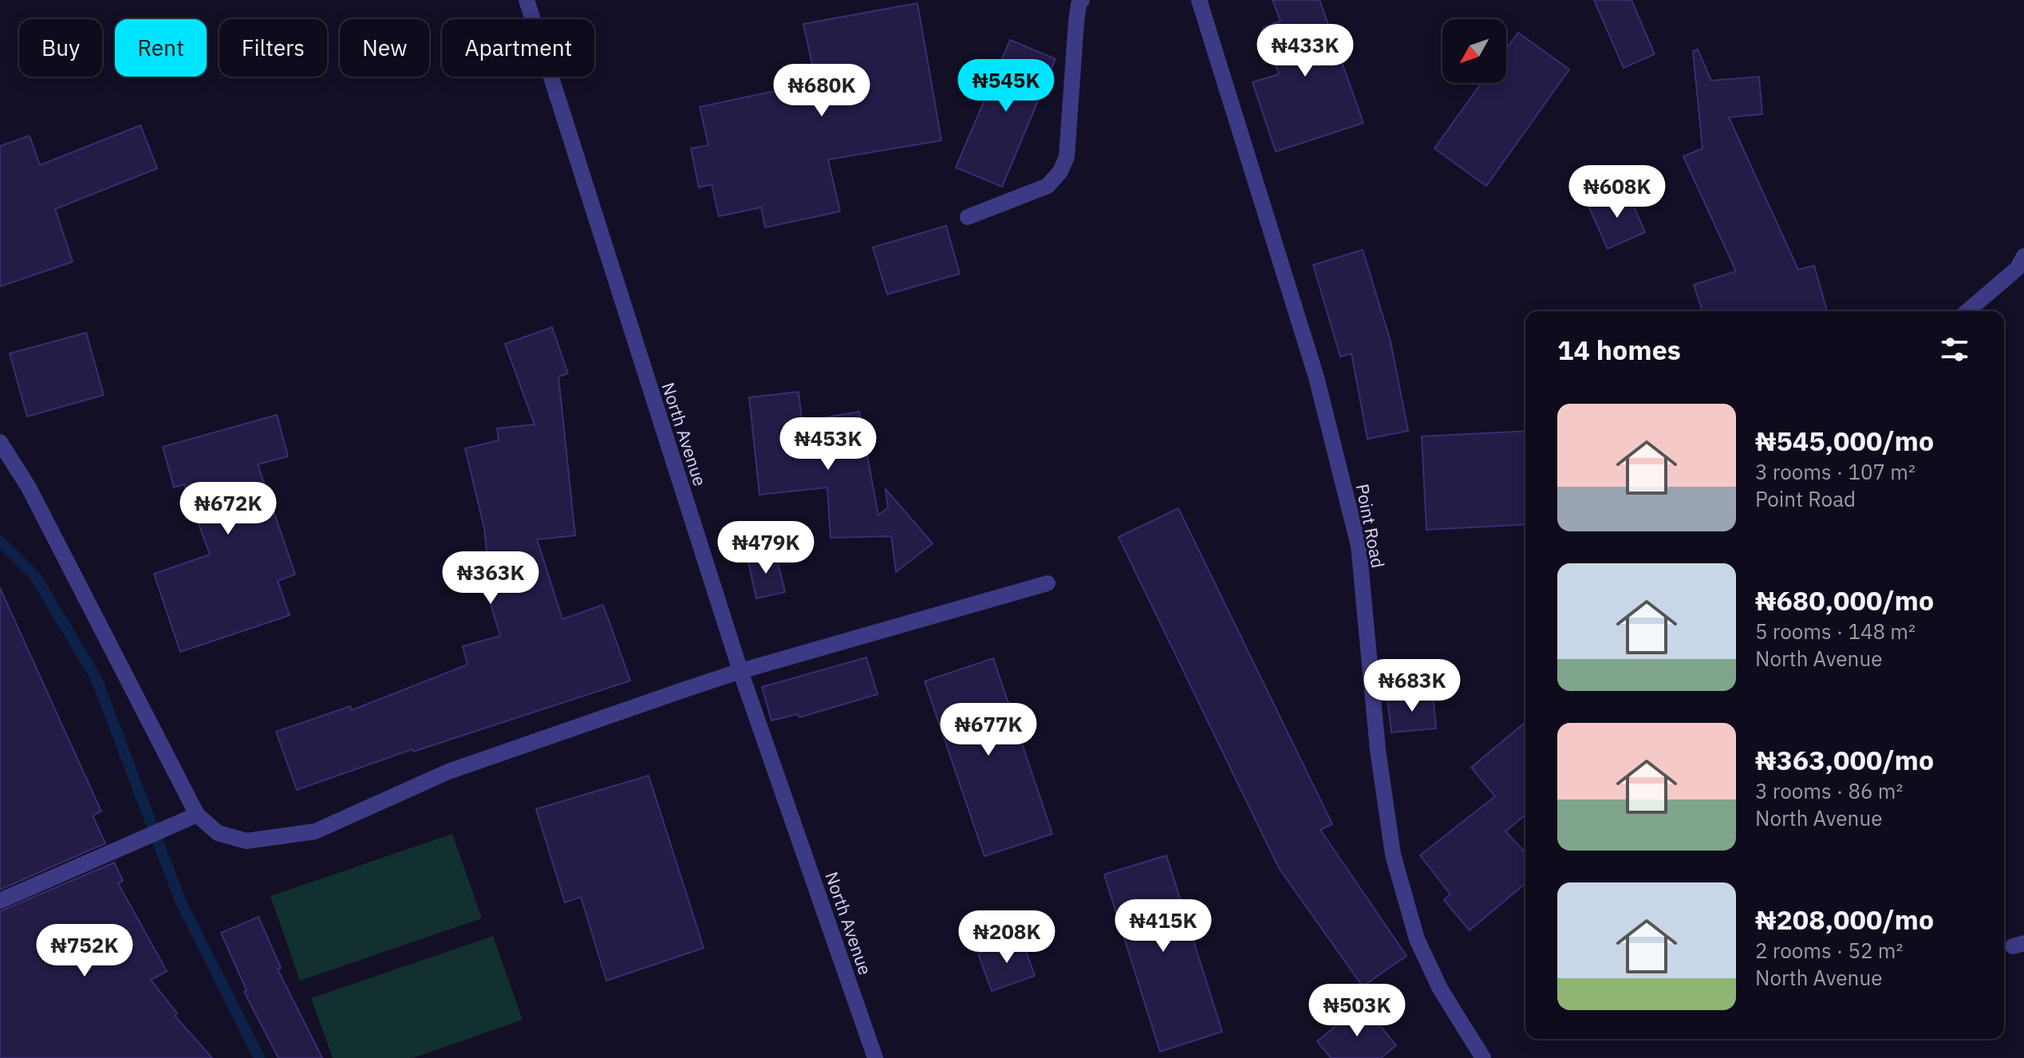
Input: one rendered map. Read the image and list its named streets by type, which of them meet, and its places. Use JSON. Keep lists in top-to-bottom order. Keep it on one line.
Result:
{"streets":{"street":["North Avenue","Point Road"]},"north":"bottom left","page":{"chip":["Buy","Rent","Filters","New","Apartment"],"price":["₦433K","₦545K","₦680K","₦608K","₦453K","₦672K","₦479K","₦363K","₦683K","₦677K","₦415K","₦208K","₦752K","₦503K"],"heading":"14 homes","list":[{"name":"₦545,000/mo","note":"3 rooms · 107 m² · Point Road"},{"name":"₦680,000/mo","note":"5 rooms · 148 m² · North Avenue"},{"name":"₦363,000/mo","note":"3 rooms · 86 m² · North Avenue"},{"name":"₦208,000/mo","note":"2 rooms · 52 m² · North Avenue"}]}}
